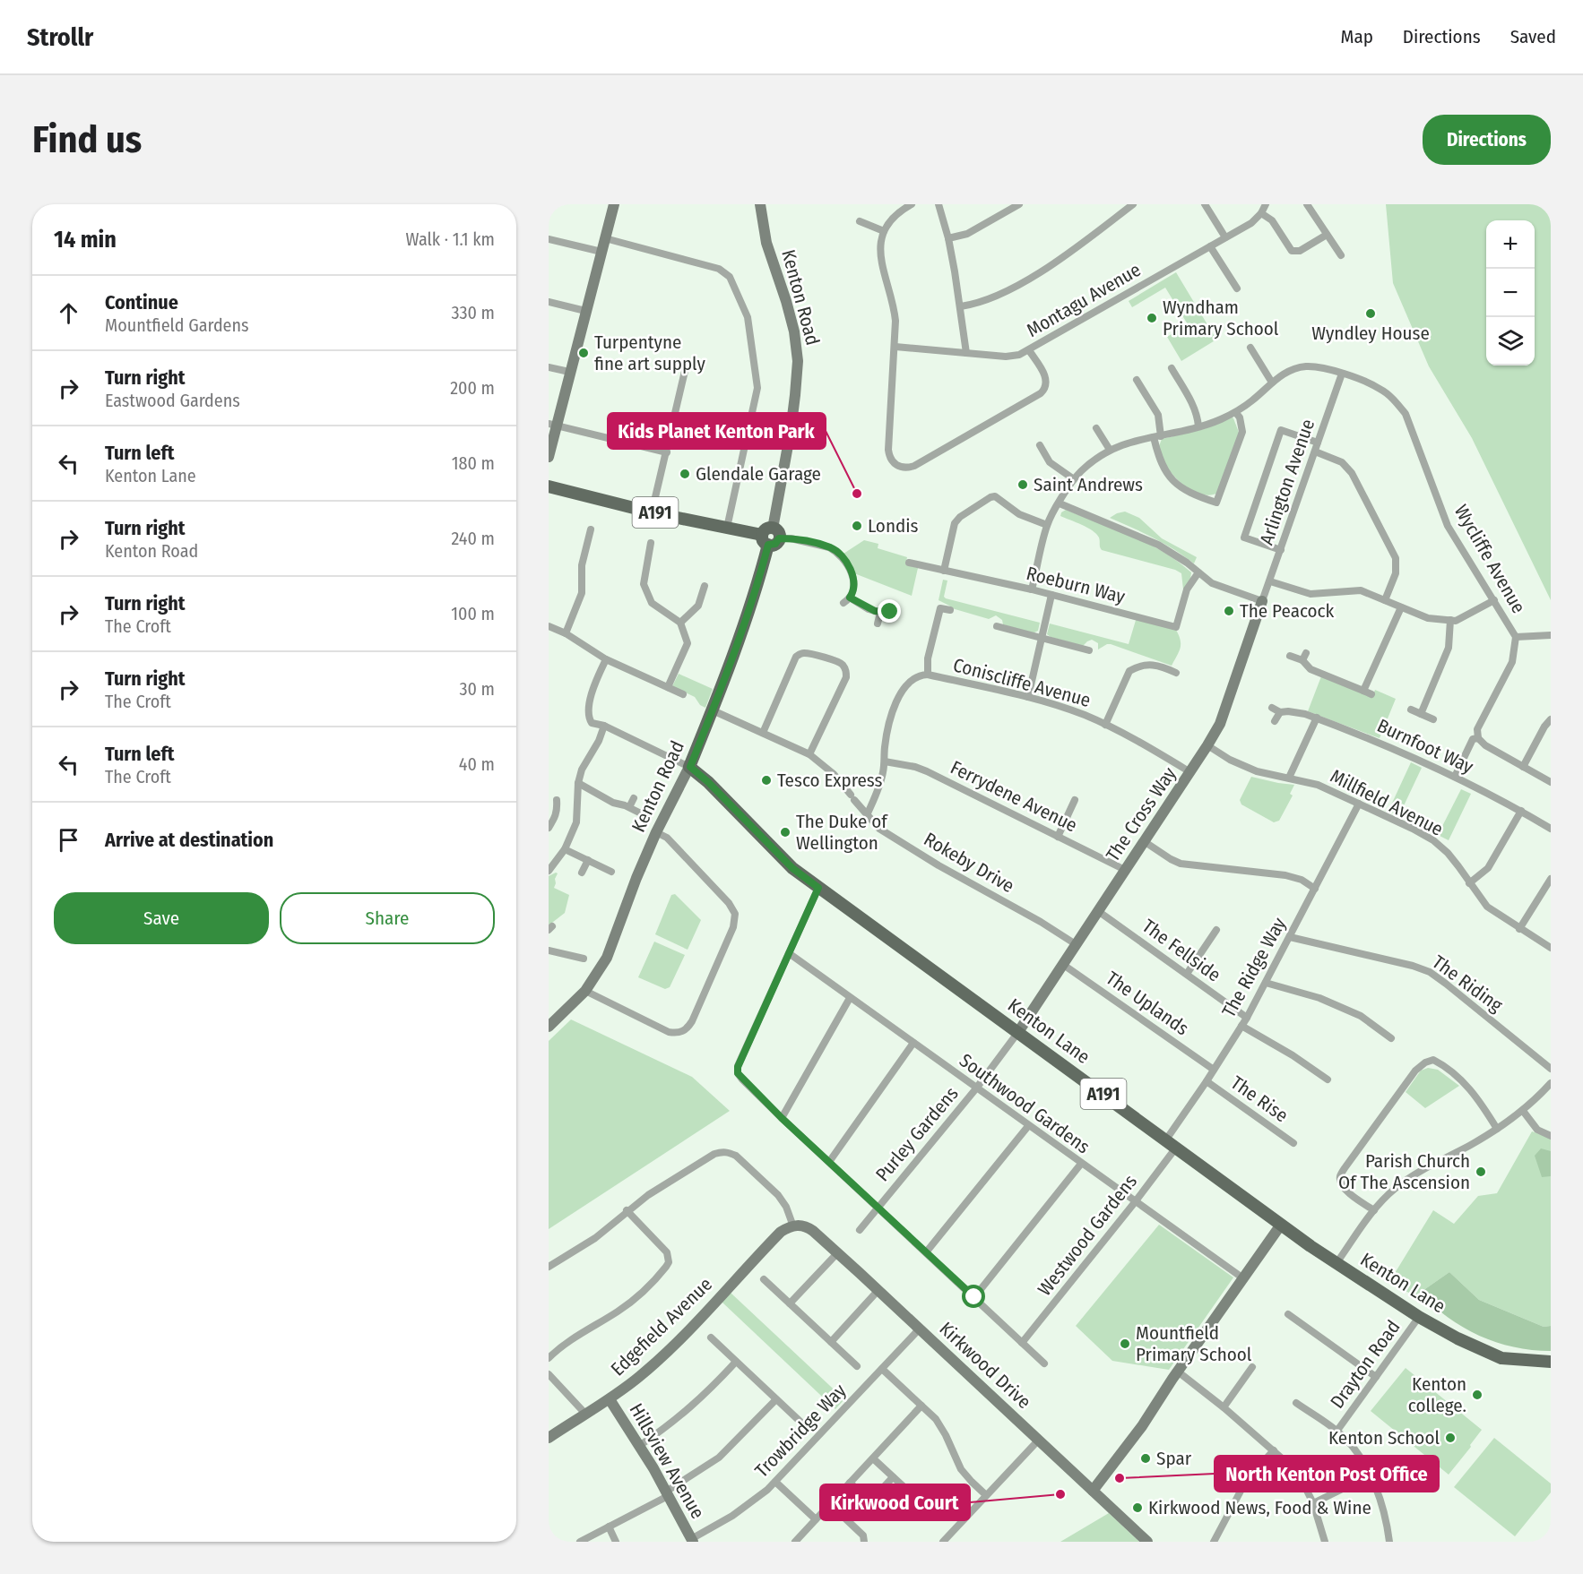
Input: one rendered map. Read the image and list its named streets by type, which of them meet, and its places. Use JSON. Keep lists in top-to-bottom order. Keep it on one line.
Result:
{"streets":{"main road":["Kenton Road","A191","Kenton Lane"],"street":["Montagu Avenue","Arlington Avenue","Wycliffe Avenue","Roeburn Way","Coniscliffe Avenue","Burnfoot Way","Ferrydene Avenue","Millfield Avenue","The Cross Way","Rokeby Drive","The Fellside","The Ridge Way","The Riding","The Uplands","The Rise","Southwood Gardens","Purley Gardens","Westwood Gardens","Edgefield Avenue","Drayton Road","Kirkwood Drive","Trowbridge Way","Hillsview Avenue"]},"crossings":[["Kenton Road","A191"],["Kenton Road","Rokeby Drive"],["Kenton Road","Kenton Lane"],["Arlington Avenue","Wycliffe Avenue"],["Arlington Avenue","The Cross Way"],["Wycliffe Avenue","Roeburn Way"],["Coniscliffe Avenue","The Cross Way"],["Ferrydene Avenue","The Cross Way"],["Millfield Avenue","The Cross Way"],["Millfield Avenue","The Ridge Way"],["The Cross Way","Rokeby Drive"],["The Cross Way","The Fellside"],["The Cross Way","The Uplands"],["The Cross Way","Kenton Lane"],["The Cross Way","Purley Gardens"],["The Fellside","The Ridge Way"],["The Ridge Way","The Riding"],["The Ridge Way","The Uplands"],["The Ridge Way","Kenton Lane"],["The Ridge Way","The Rise"],["Kenton Lane","Purley Gardens"],["Kenton Lane","Westwood Gardens"],["Kenton Lane","Drayton Road"],["Southwood Gardens","Purley Gardens"],["Southwood Gardens","Westwood Gardens"],["Edgefield Avenue","Kirkwood Drive"],["Edgefield Avenue","Hillsview Avenue"],["Kirkwood Drive","Trowbridge Way"],["Trowbridge Way","Hillsview Avenue"]],"places":["Wyndley House","Wyndham Primary School","Turpentyne fine art supply","Glendale Garage","Saint Andrews","Kids Planet Kenton Park","Londis","The Peacock","Tesco Express","The Duke of Wellington","Parish Church Of The Ascension","Mountfield Primary School","Kenton college.","Kenton School","Spar","North Kenton Post Office","Kirkwood Court","Kirkwood News, Food & Wine"],"page":{"header":"Strollr","nav":["Map","Directions","Saved"],"buttons":["Directions",["Save","Share"]],"title":"Find us","heading":["14 min","Walk · 1.1 km"],"map_buttons":["+","−"],"list":[["Continue","Mountfield Gardens","330 m"],["Turn right","Eastwood Gardens","200 m"],["Turn left","Kenton Lane","180 m"],["Turn right","Kenton Road","240 m"],["Turn right","The Croft","100 m"],["Turn right","The Croft","30 m"],["Turn left","The Croft","40 m"],"Arrive at destination"]}}
